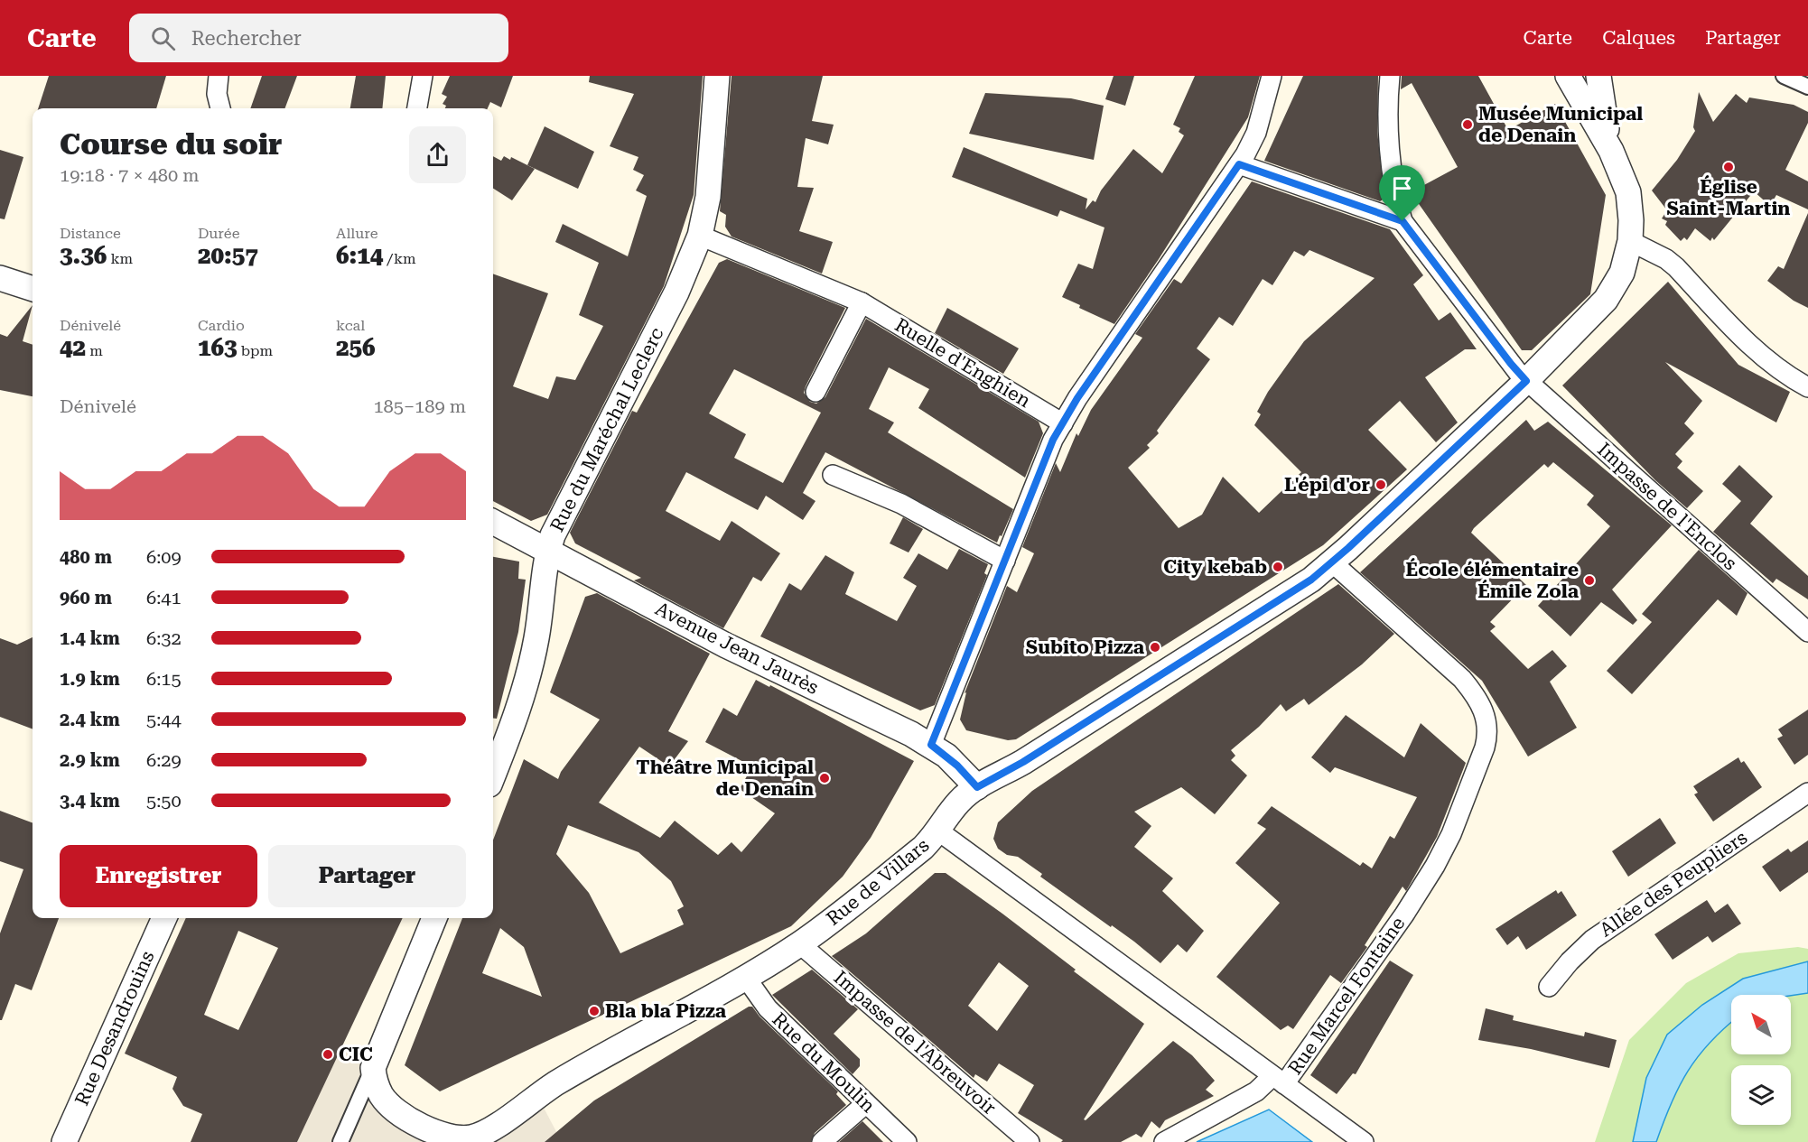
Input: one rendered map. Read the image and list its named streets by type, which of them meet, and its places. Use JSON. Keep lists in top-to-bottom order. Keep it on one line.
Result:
{"streets":{"street":["Ruelle d'Enghien","Rue du Maréchal Leclerc","Impasse de l'Enclos","Avenue Jean Jaurès","Rue de Villars","Allée des Peupliers","Rue Marcel Fontaine","Rue Desandrouins","Impasse de l'Abreuvoir","Rue du Moulin"]},"crossings":[["Ruelle d'Enghien","Rue du Maréchal Leclerc"],["Rue du Maréchal Leclerc","Avenue Jean Jaurès"],["Impasse de l'Enclos","Rue de Villars"],["Avenue Jean Jaurès","Rue de Villars"],["Rue de Villars","Rue Marcel Fontaine"],["Rue de Villars","Impasse de l'Abreuvoir"],["Rue de Villars","Rue du Moulin"]],"places":["Musée Municipal de Denain","Église Saint-Martin","L'épi d'or","City kebab","École élémentaire Émile Zola","Subito Pizza","Théâtre Municipal de Denain","Bla bla Pizza","CIC"],"north":"top left","page":{"header":"Carte","search":"Rechercher","nav":["Carte","Calques","Partager"],"heading":["Course du soir","19:18 · 7 × 480 m"],"stats":[["Distance","3.36 km"],["Durée","20:57"],["Allure","6:14 /km"],["Dénivelé","42 m"],["Cardio","163 bpm"],["kcal","256"]],"chart":["Dénivelé","185–189 m"],"list":[{"name":"480 m","note":"6:09"},{"name":"960 m","note":"6:41"},{"name":"1.4 km","note":"6:32"},{"name":"1.9 km","note":"6:15"},{"name":"2.4 km","note":"5:44"},{"name":"2.9 km","note":"6:29"},{"name":"3.4 km","note":"5:50"}],"buttons":["Enregistrer","Partager"]}}
